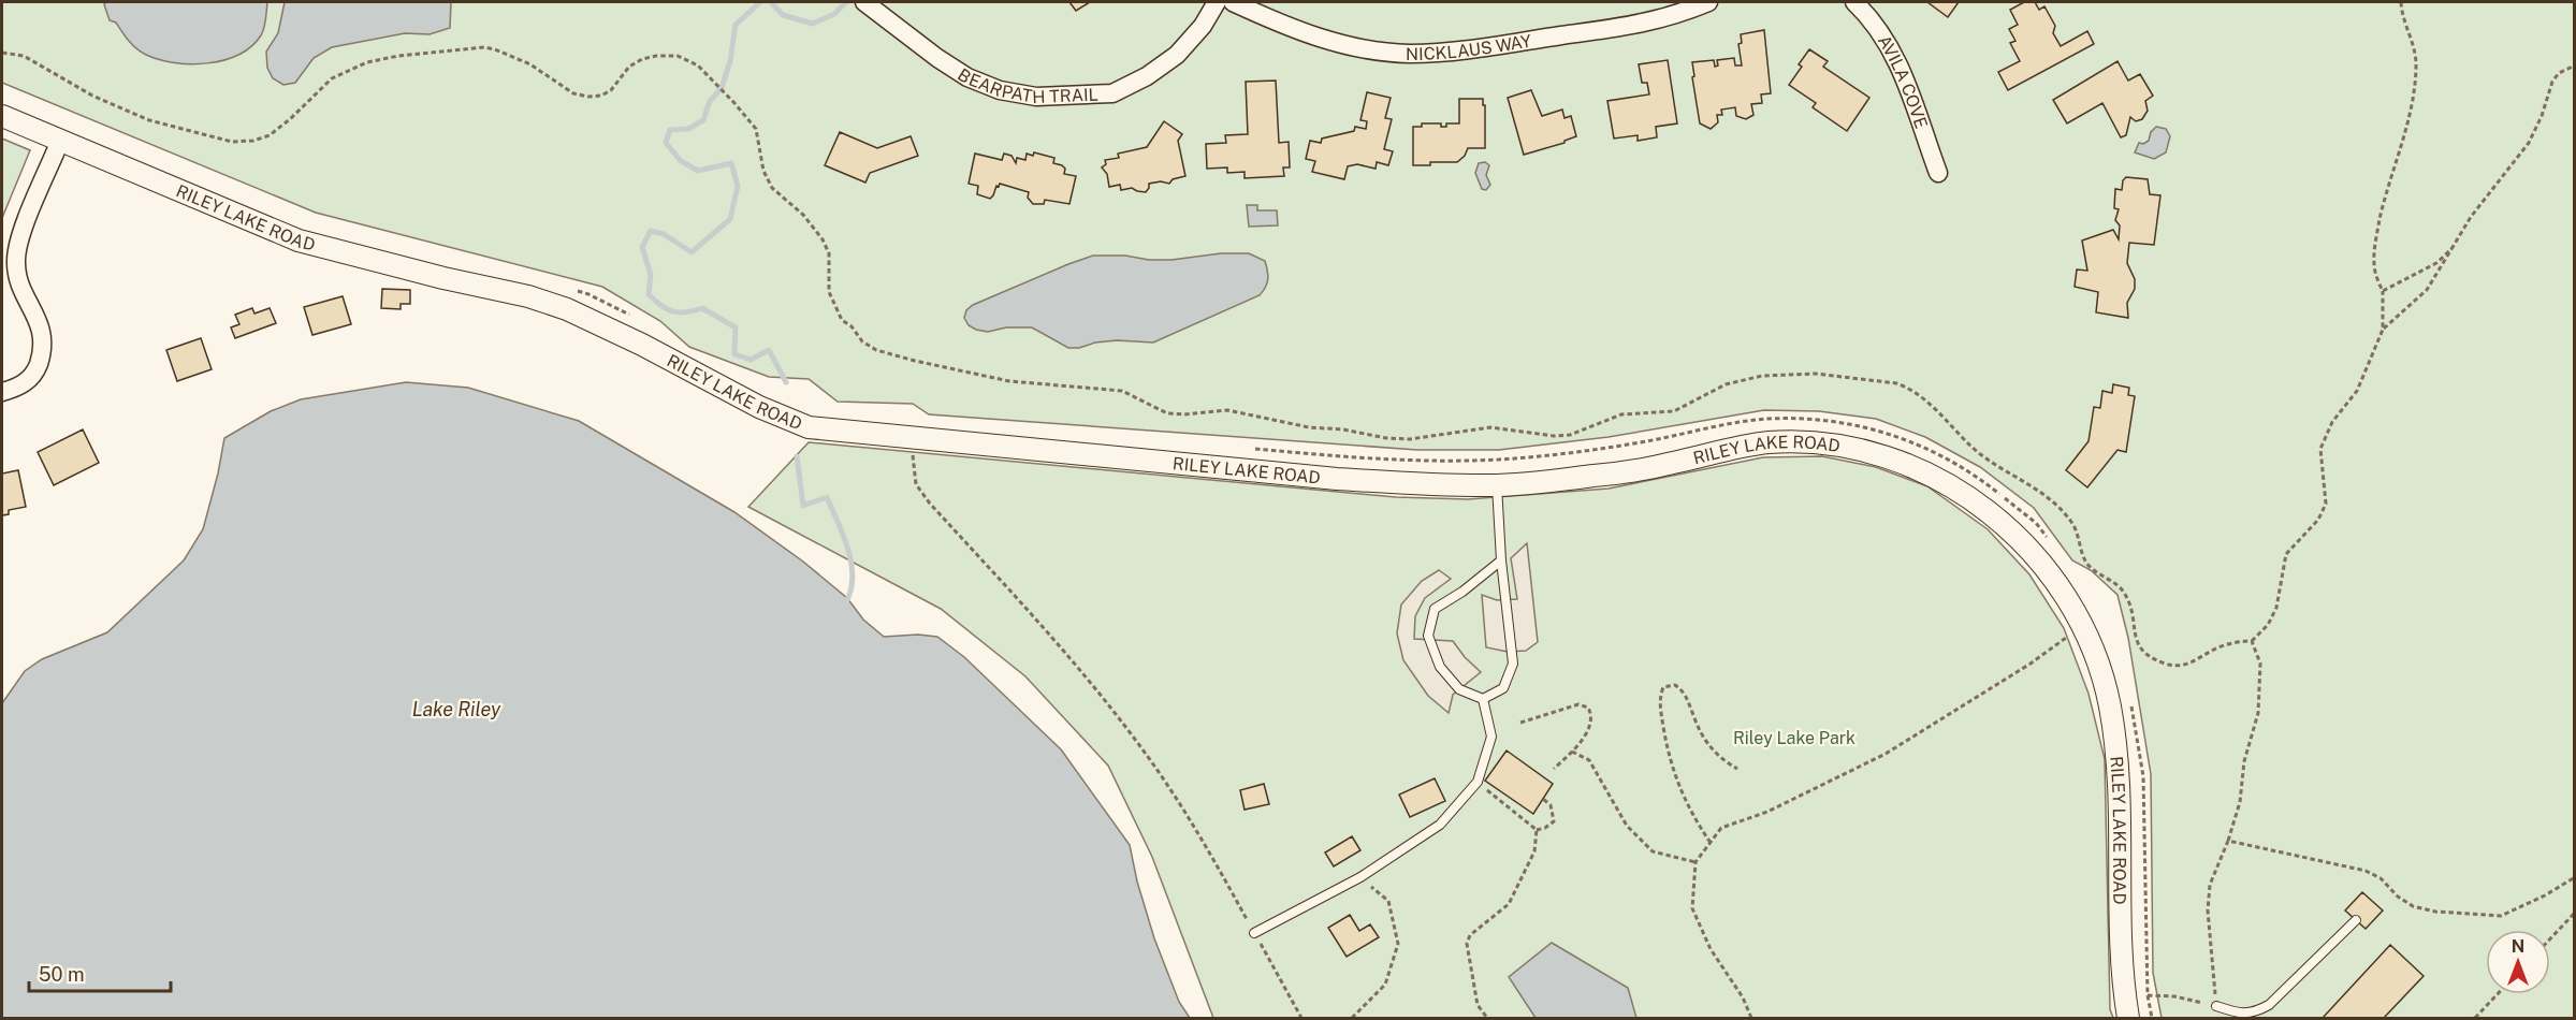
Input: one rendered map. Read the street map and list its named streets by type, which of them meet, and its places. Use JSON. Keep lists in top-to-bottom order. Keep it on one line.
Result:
{"streets":{"street":["NICKLAUS WAY","BEARPATH TRAIL","AVILA COVE","RILEY LAKE ROAD"]},"water":["Lake Riley"],"parks":["Riley Lake Park"],"scale_bar":"50 m","north":"top"}
